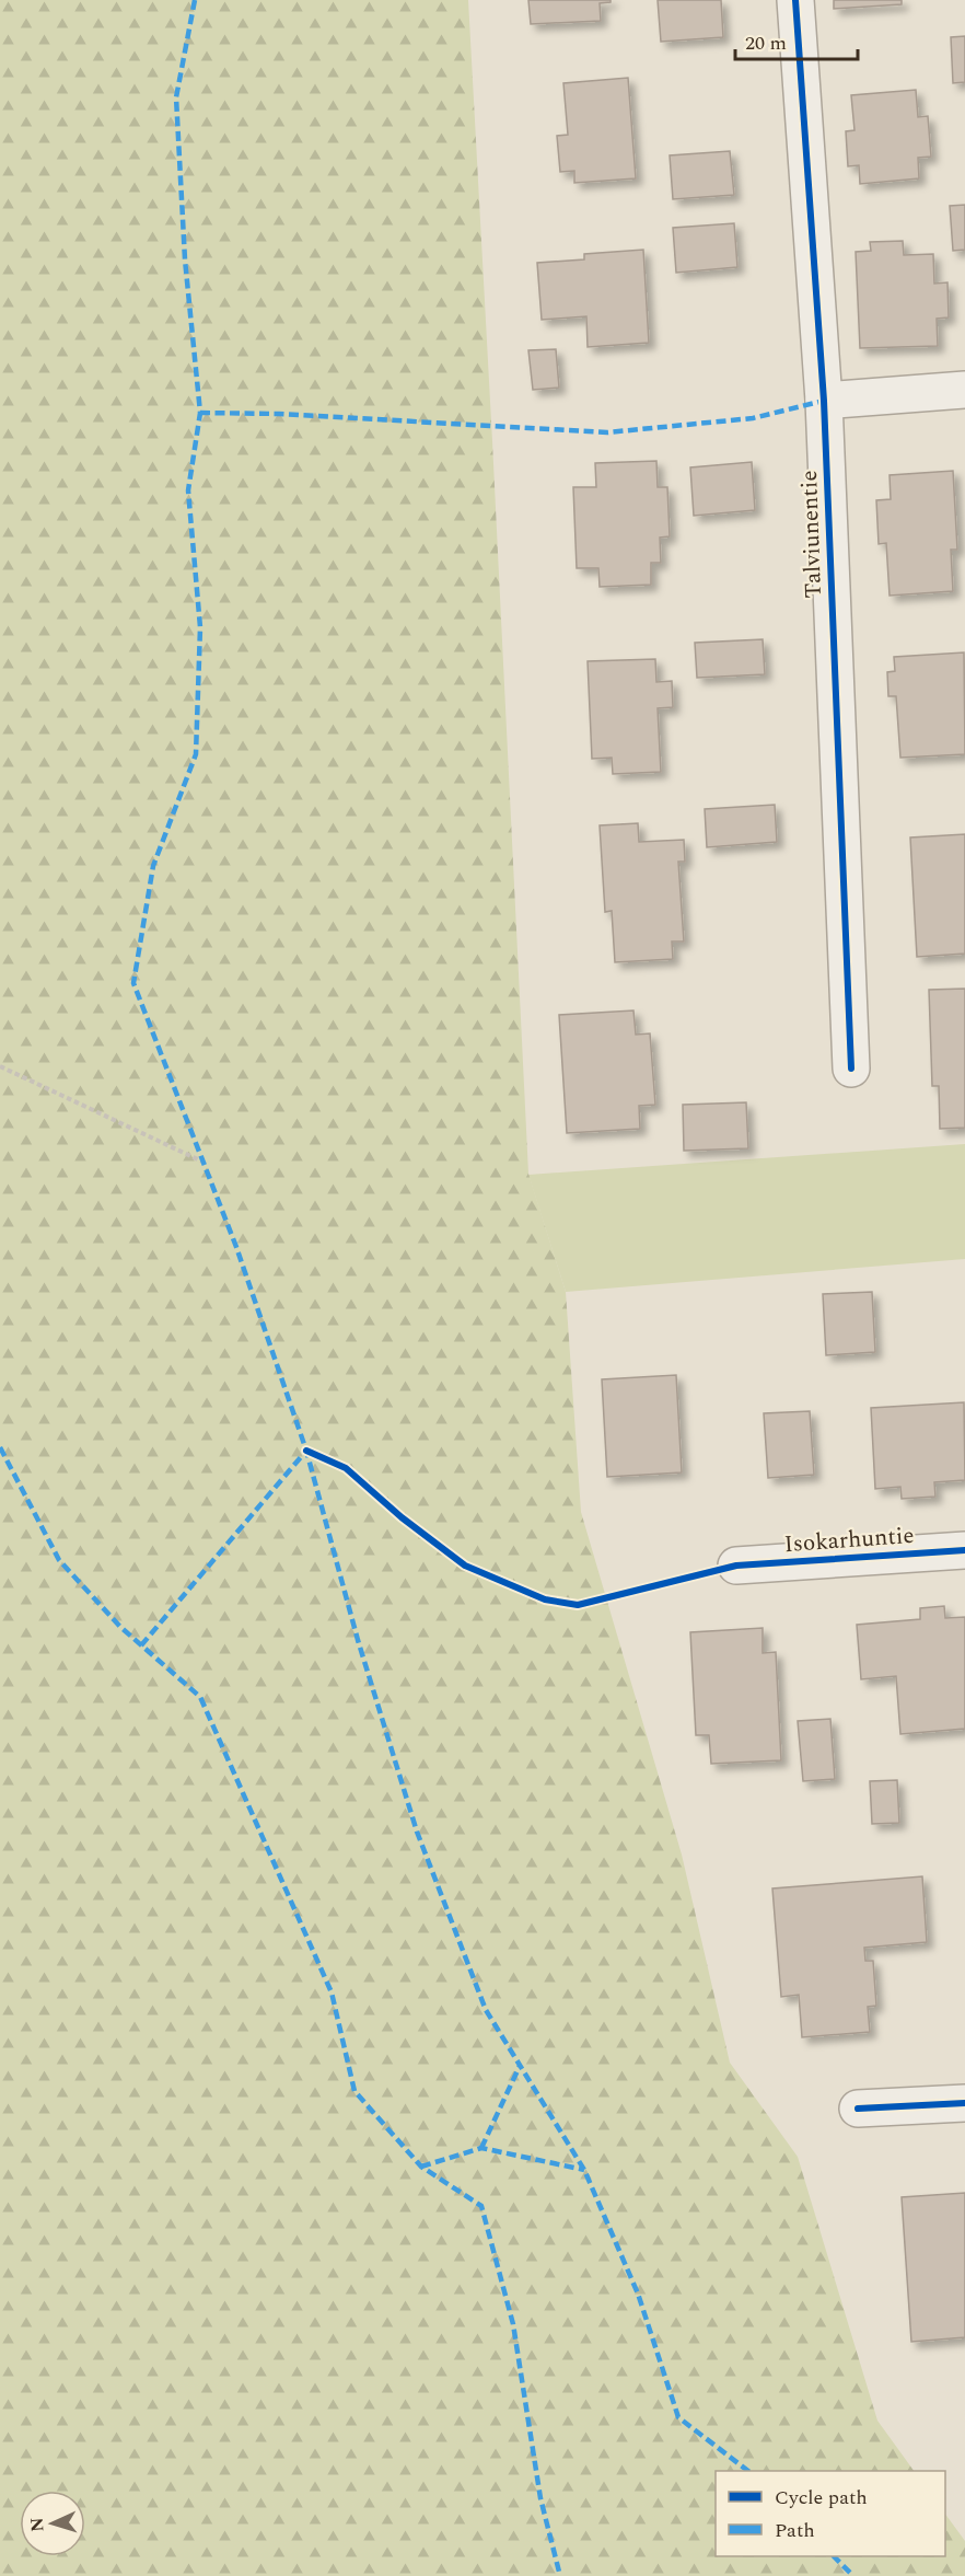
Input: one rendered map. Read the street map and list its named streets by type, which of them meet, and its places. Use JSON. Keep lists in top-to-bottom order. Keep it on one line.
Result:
{"streets":{"street":["Talviunentie","Isokarhuntie"]},"legend":["Cycle path","Path"],"scale_bar":"20 m","north":"left"}
